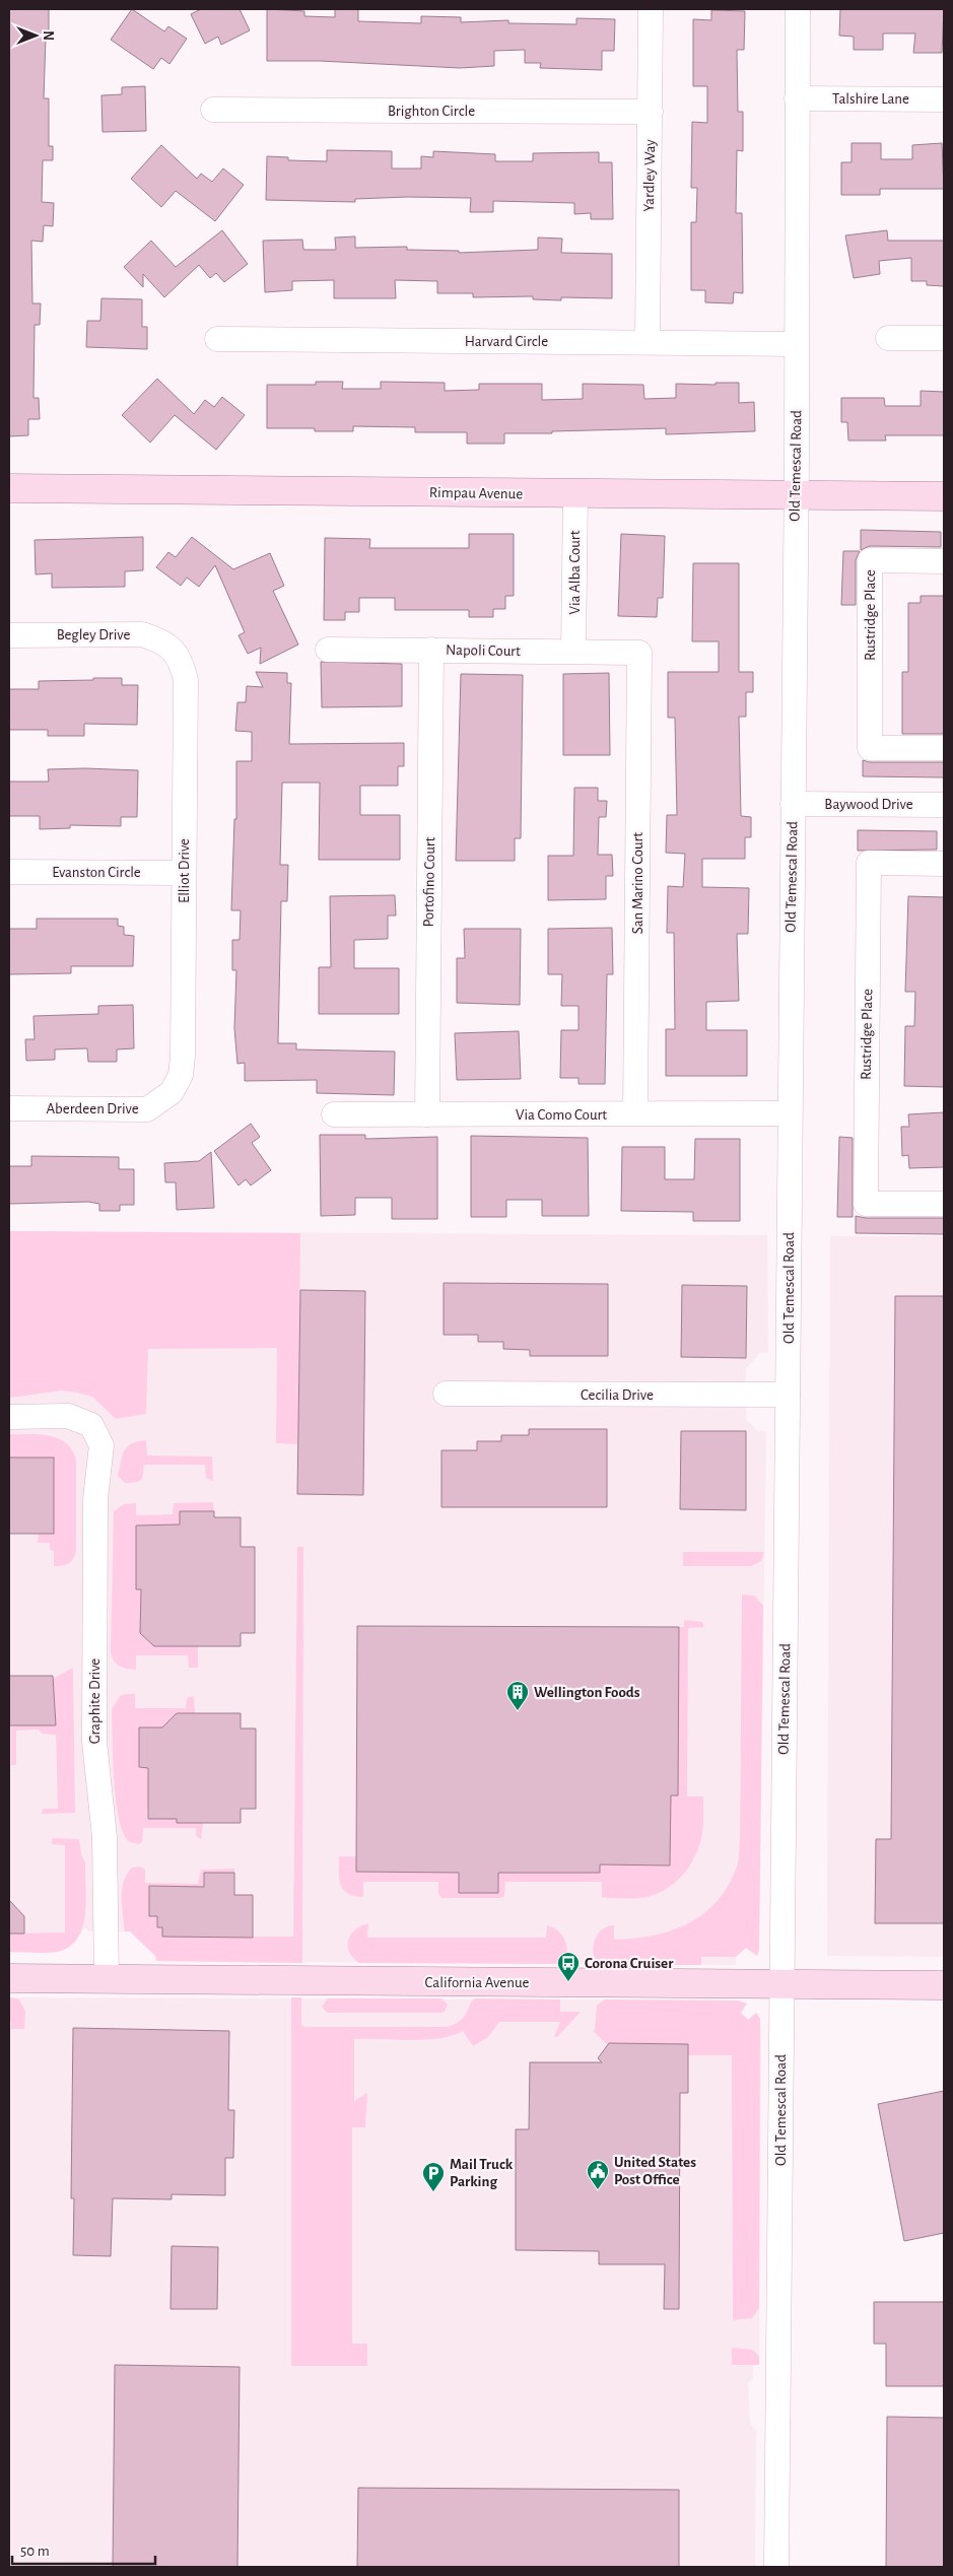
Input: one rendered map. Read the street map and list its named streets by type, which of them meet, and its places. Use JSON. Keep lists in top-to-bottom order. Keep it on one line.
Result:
{"streets":{"main road":["Rimpau Avenue","California Avenue"],"street":["Talshire Lane","Brighton Circle","Yardley Way","Harvard Circle","Old Temescal Road","Via Alba Court","Rustridge Place","Begley Drive","Napoli Court","Baywood Drive","Elliot Drive","Evanston Circle","Portofino Court","San Marino Court","Aberdeen Drive","Via Como Court","Cecilia Drive","Graphite Drive"]},"crossings":[["Talshire Lane","Old Temescal Road"],["Brighton Circle","Yardley Way"],["Yardley Way","Harvard Circle"],["Harvard Circle","Old Temescal Road"],["Old Temescal Road","Rimpau Avenue"],["Old Temescal Road","Baywood Drive"],["Old Temescal Road","Via Como Court"],["Old Temescal Road","Cecilia Drive"],["Old Temescal Road","California Avenue"],["Rimpau Avenue","Via Alba Court"],["Via Alba Court","Napoli Court"],["Begley Drive","Elliot Drive"],["Napoli Court","Portofino Court"],["Napoli Court","San Marino Court"],["Elliot Drive","Evanston Circle"],["Elliot Drive","Aberdeen Drive"],["Portofino Court","Via Como Court"],["San Marino Court","Via Como Court"],["Graphite Drive","California Avenue"]],"places":{"building":["Wellington Foods"],"bus stop":["Corona Cruiser"],"public building":["United States Post Office"],"parking":["Mail Truck Parking"]},"scale_bar":"50 m","north":"right"}
